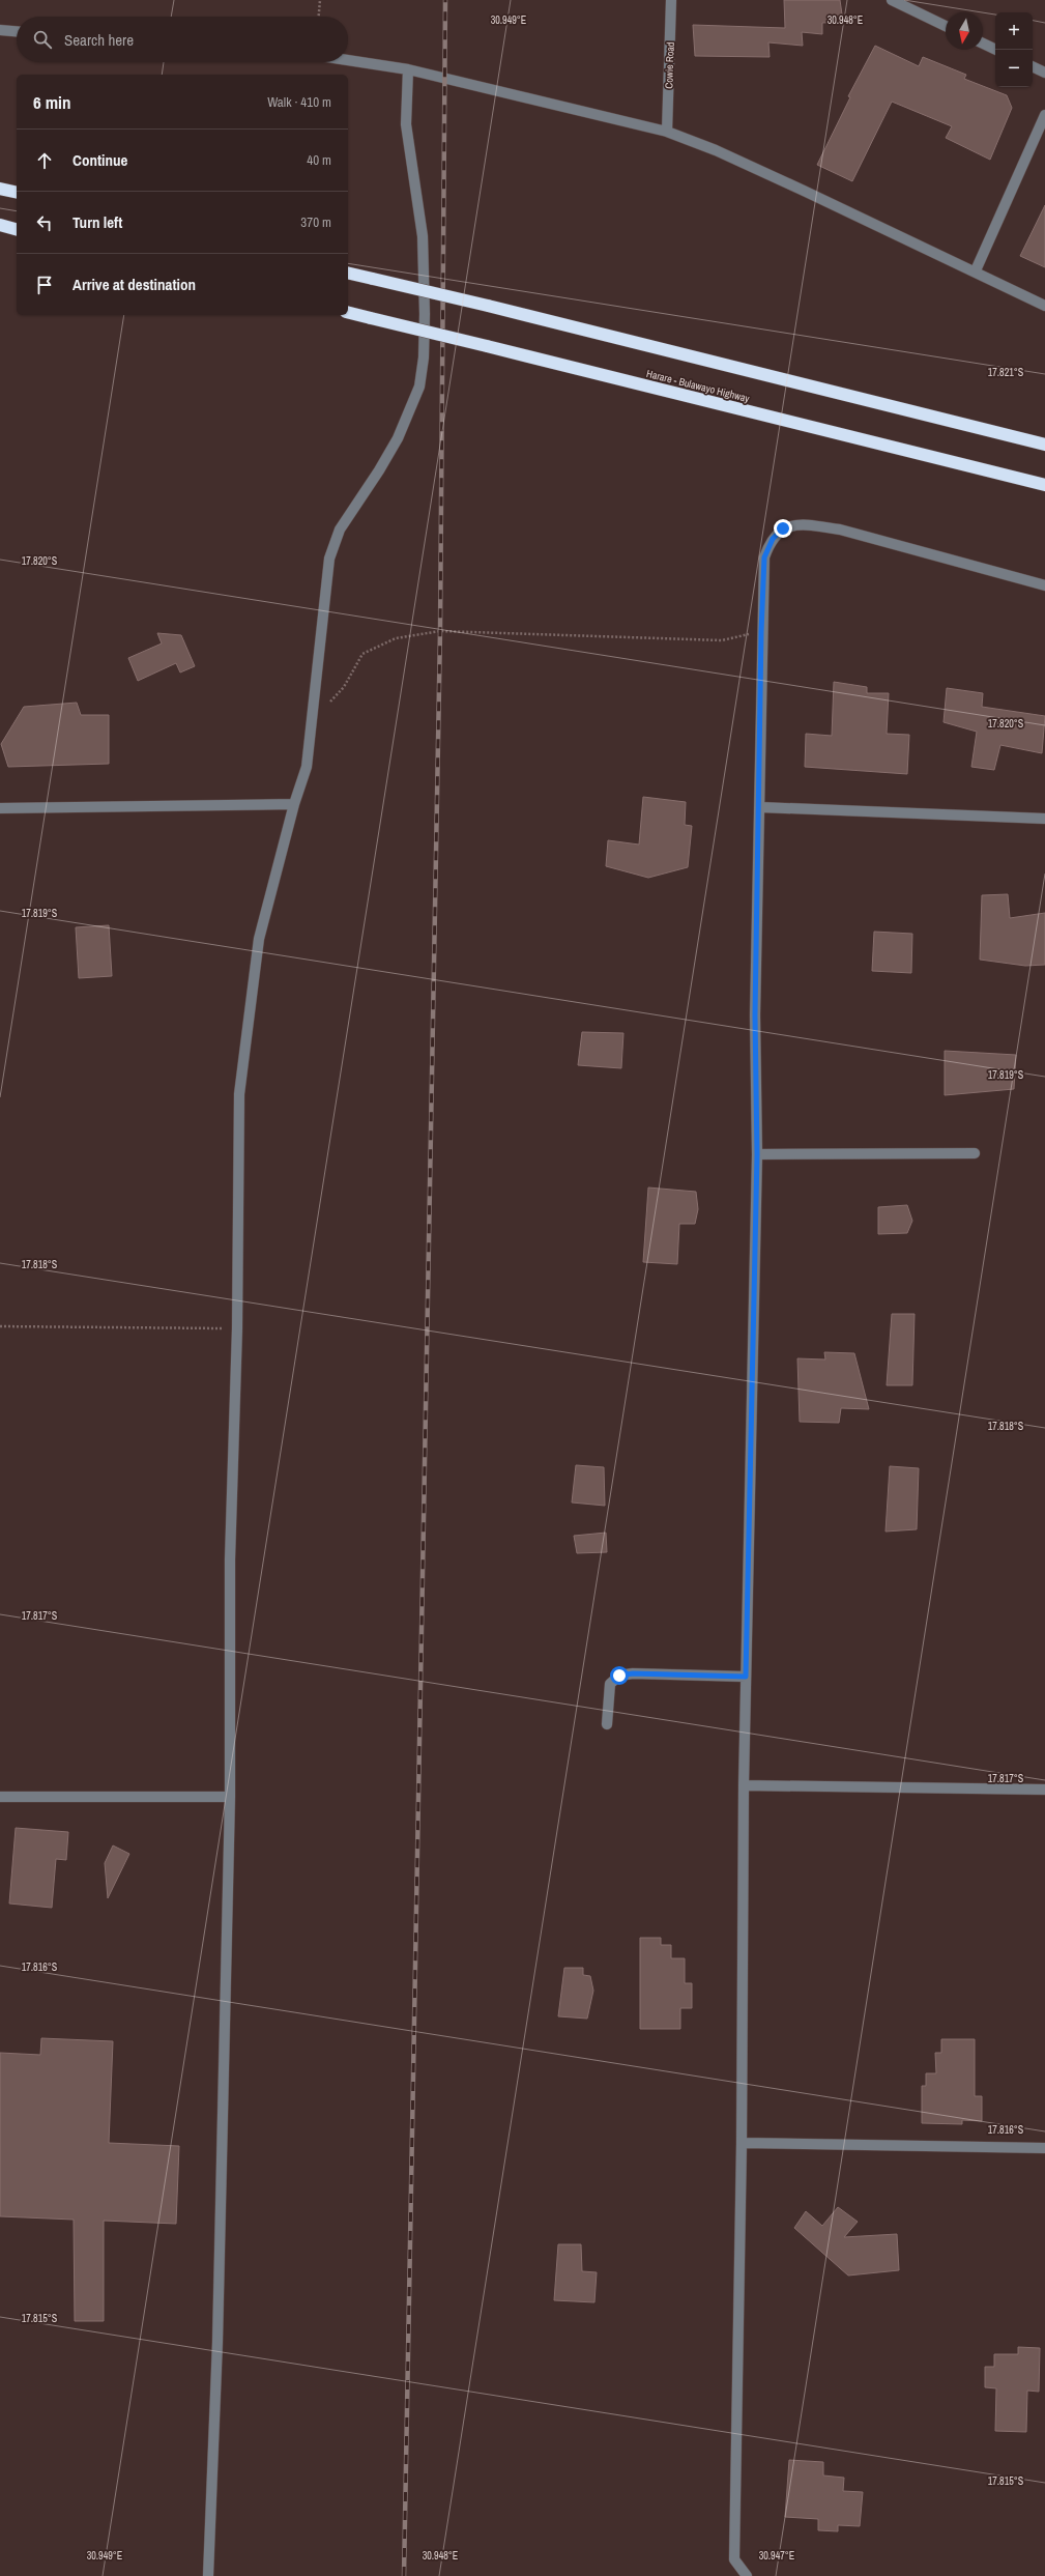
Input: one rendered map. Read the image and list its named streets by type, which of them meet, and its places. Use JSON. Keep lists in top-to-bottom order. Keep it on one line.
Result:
{"streets":{"highway":["Harare - Bulawayo Highway"],"street":["Cowie Road"]},"north":"bottom","page":{"map_buttons":["+","−"],"search":"Search here","heading":["6 min","Walk · 410 m"],"list":[["Continue","40 m"],["Turn left","370 m"],"Arrive at destination"]},"coordinates":["30.949°E","30.948°E","17.821°S","17.820°S","17.819°S","17.818°S","17.817°S","17.816°S","17.815°S","30.947°E"]}
